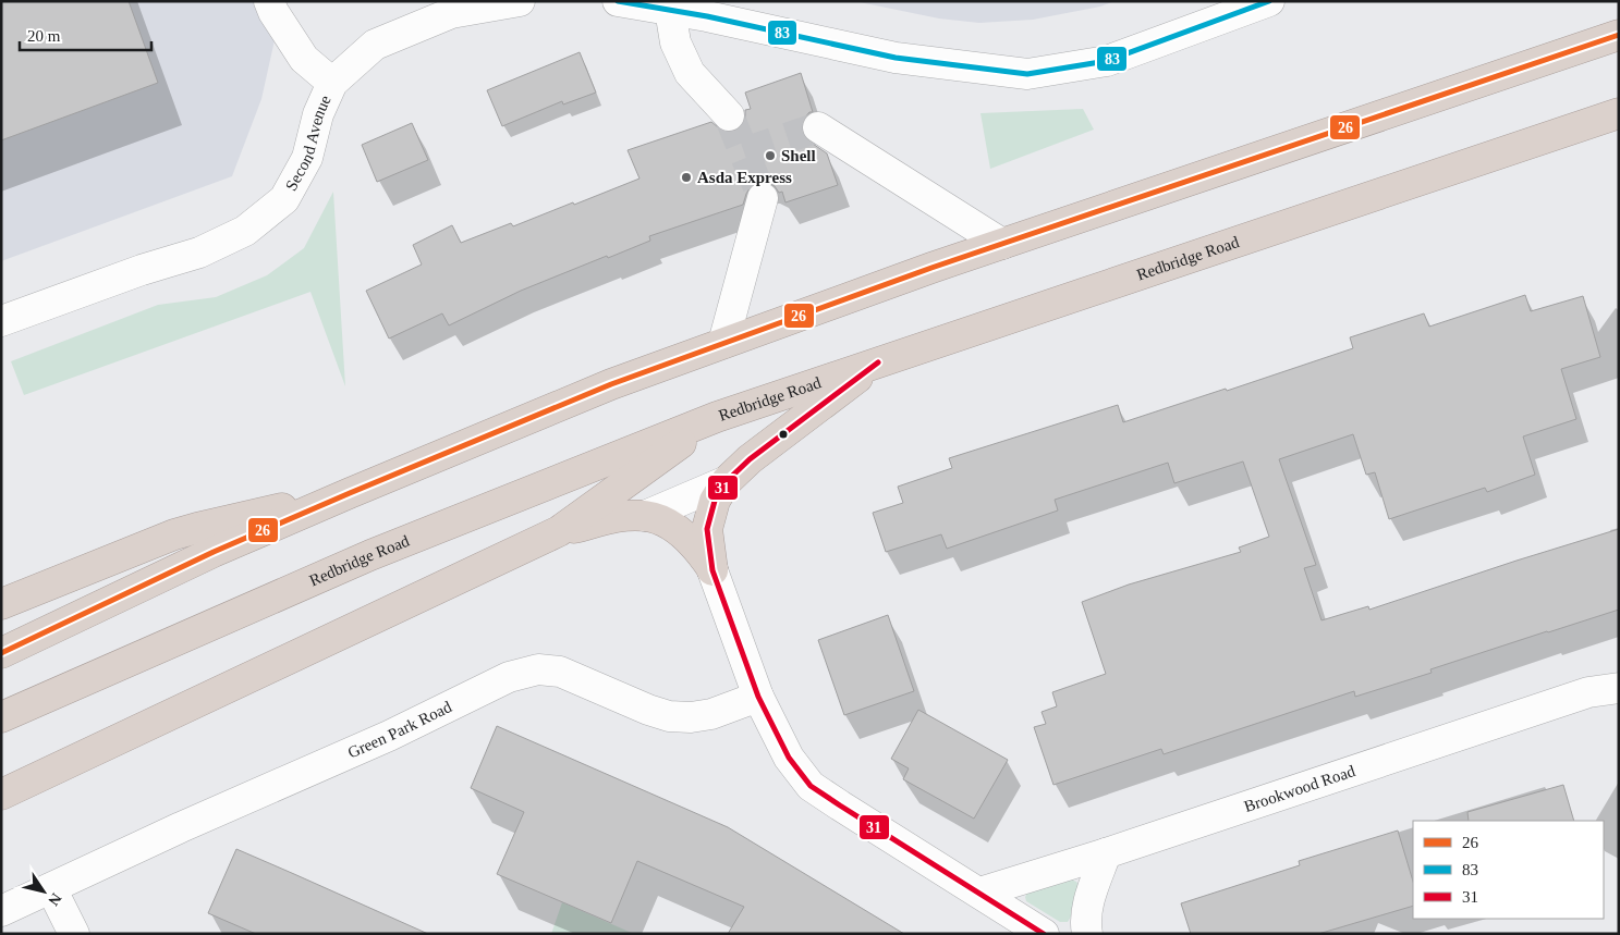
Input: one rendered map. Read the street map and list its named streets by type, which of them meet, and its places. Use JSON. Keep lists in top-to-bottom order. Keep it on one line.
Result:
{"streets":{"highway":["Redbridge Road"],"street":["Second Avenue","Green Park Road","Brookwood Road"]},"places":["Shell","Asda Express"],"lines":["transit line 83","transit line 26","transit line 31"],"legend":["26","83","31"],"scale_bar":"20 m","north":"bottom right"}
